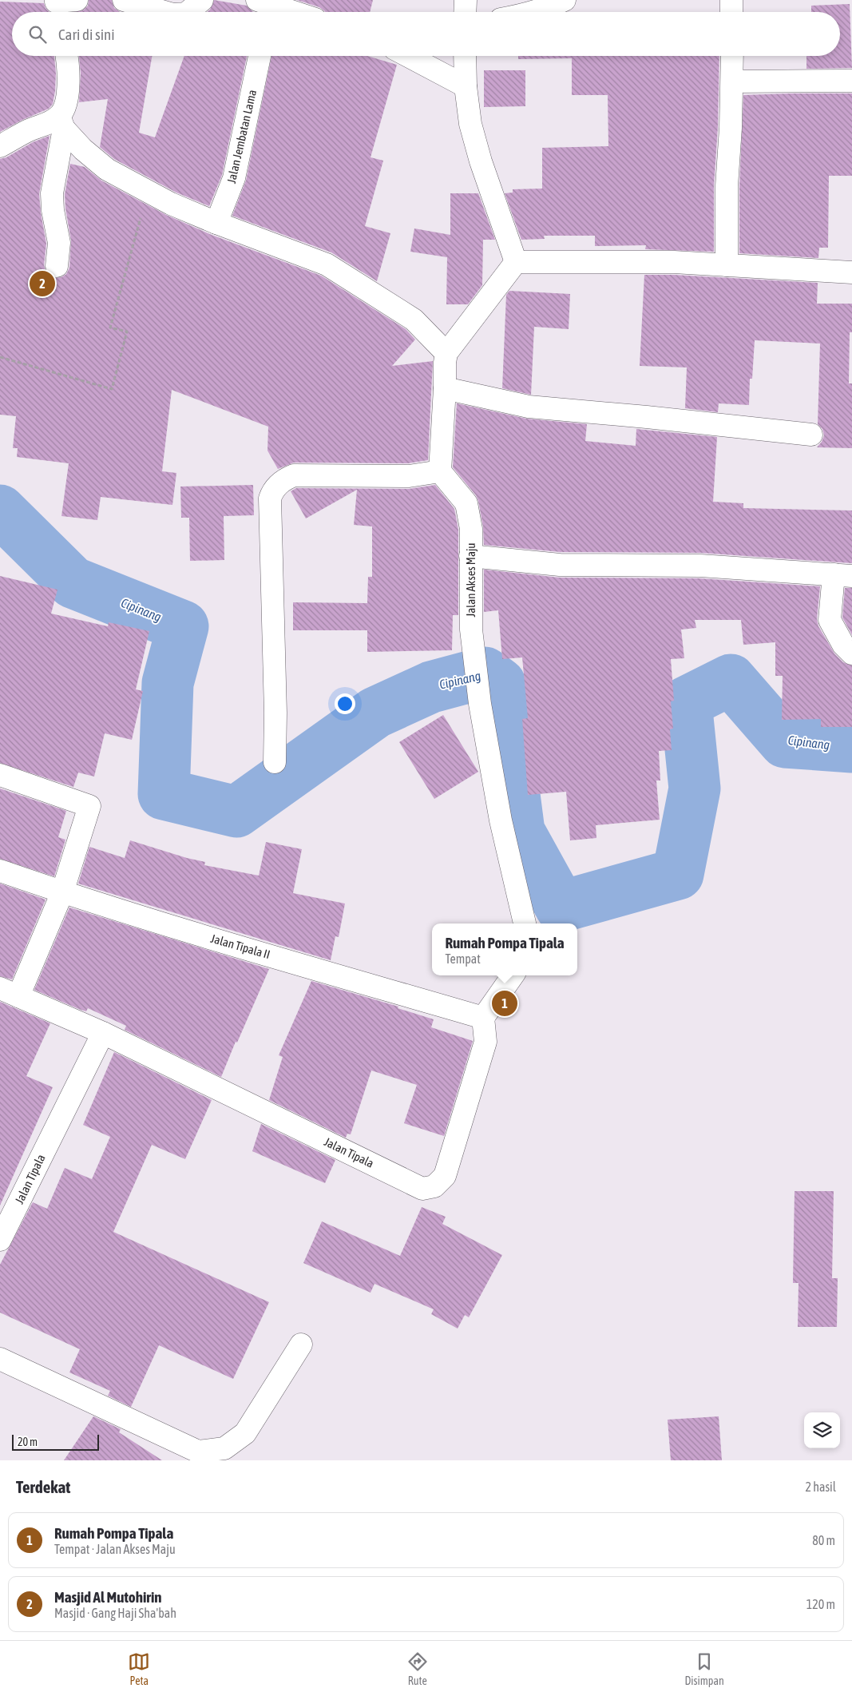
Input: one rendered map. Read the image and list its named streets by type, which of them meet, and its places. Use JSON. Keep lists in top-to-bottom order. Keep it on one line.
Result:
{"streets":{"street":["Jalan Jembatan Lama","Jalan Akses Maju","Jalan Tipala II","Jalan Tipala"]},"crossings":[["Jalan Tipala II","Jalan Tipala"]],"water":["Cipinang"],"scale_bar":"20 m","page":{"search":"Cari di sini","pins":["2","1"],"popup":["Rumah Pompa Tipala","Tempat"],"scale":"20 m","heading":["Terdekat","2 hasil"],"list":[{"mark":"1","name":"Rumah Pompa Tipala","note":"Tempat · Jalan Akses Maju","value":"80 m"},{"mark":"2","name":"Masjid Al Mutohirin","note":"Masjid · Gang Haji Sha'bah","value":"120 m"}],"nav":["Peta","Rute","Disimpan"]}}
